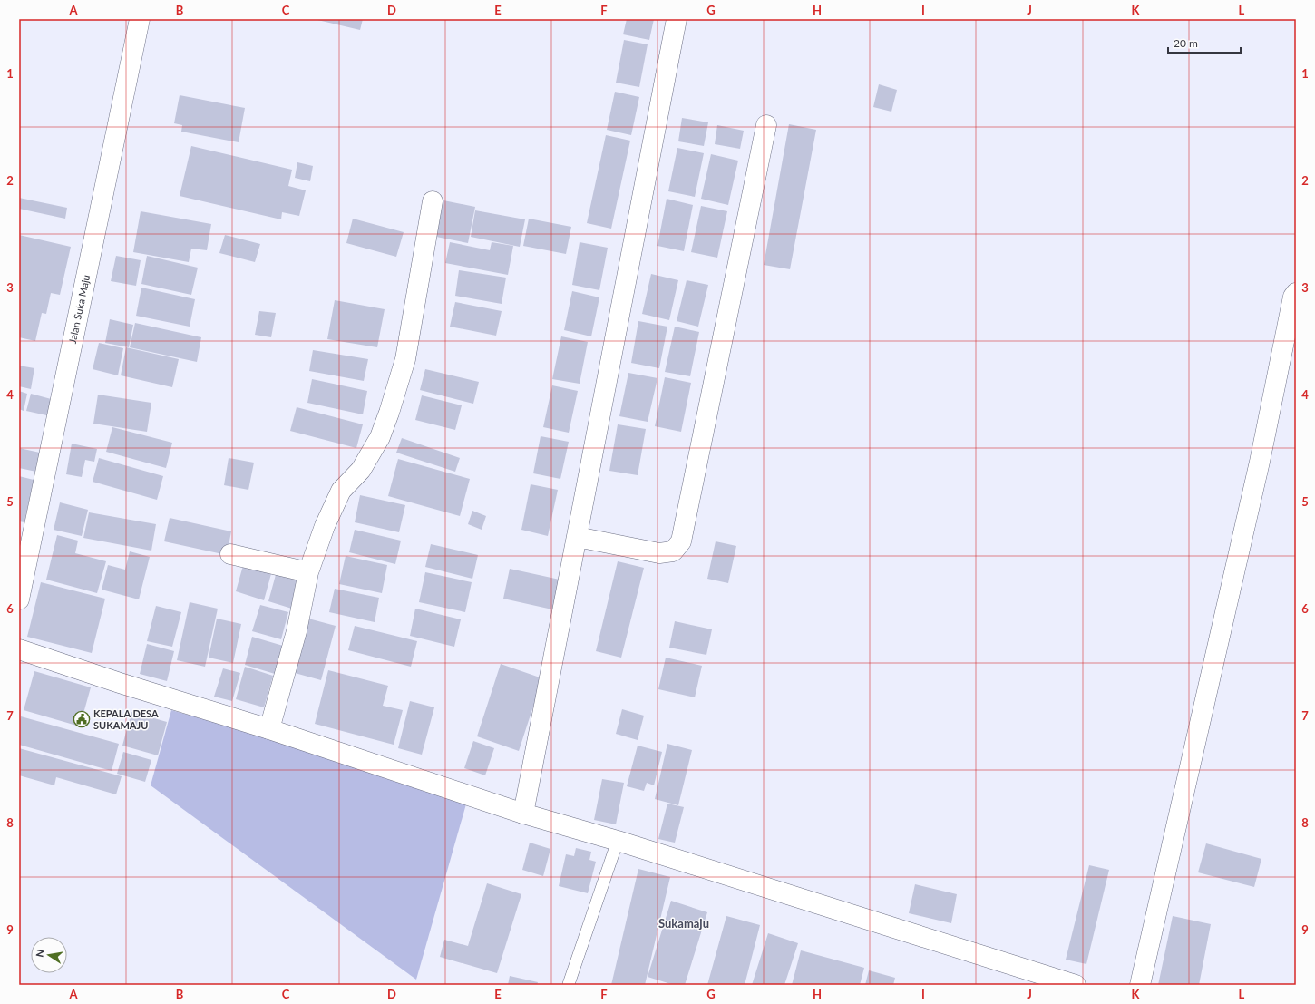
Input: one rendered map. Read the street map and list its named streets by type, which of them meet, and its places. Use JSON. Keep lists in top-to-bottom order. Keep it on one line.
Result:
{"streets":{"street":["Jalan Suka Maju"]},"districts":["Sukamaju"],"places":{"public building":["KEPALA DESA SUKAMAJU"]},"scale_bar":"20 m","north":"left","grid":{"columns":["A","B","C","D","E","F","G","H","I","J","K","L"],"rows":["1","2","3","4","5","6","7","8","9"]}}
